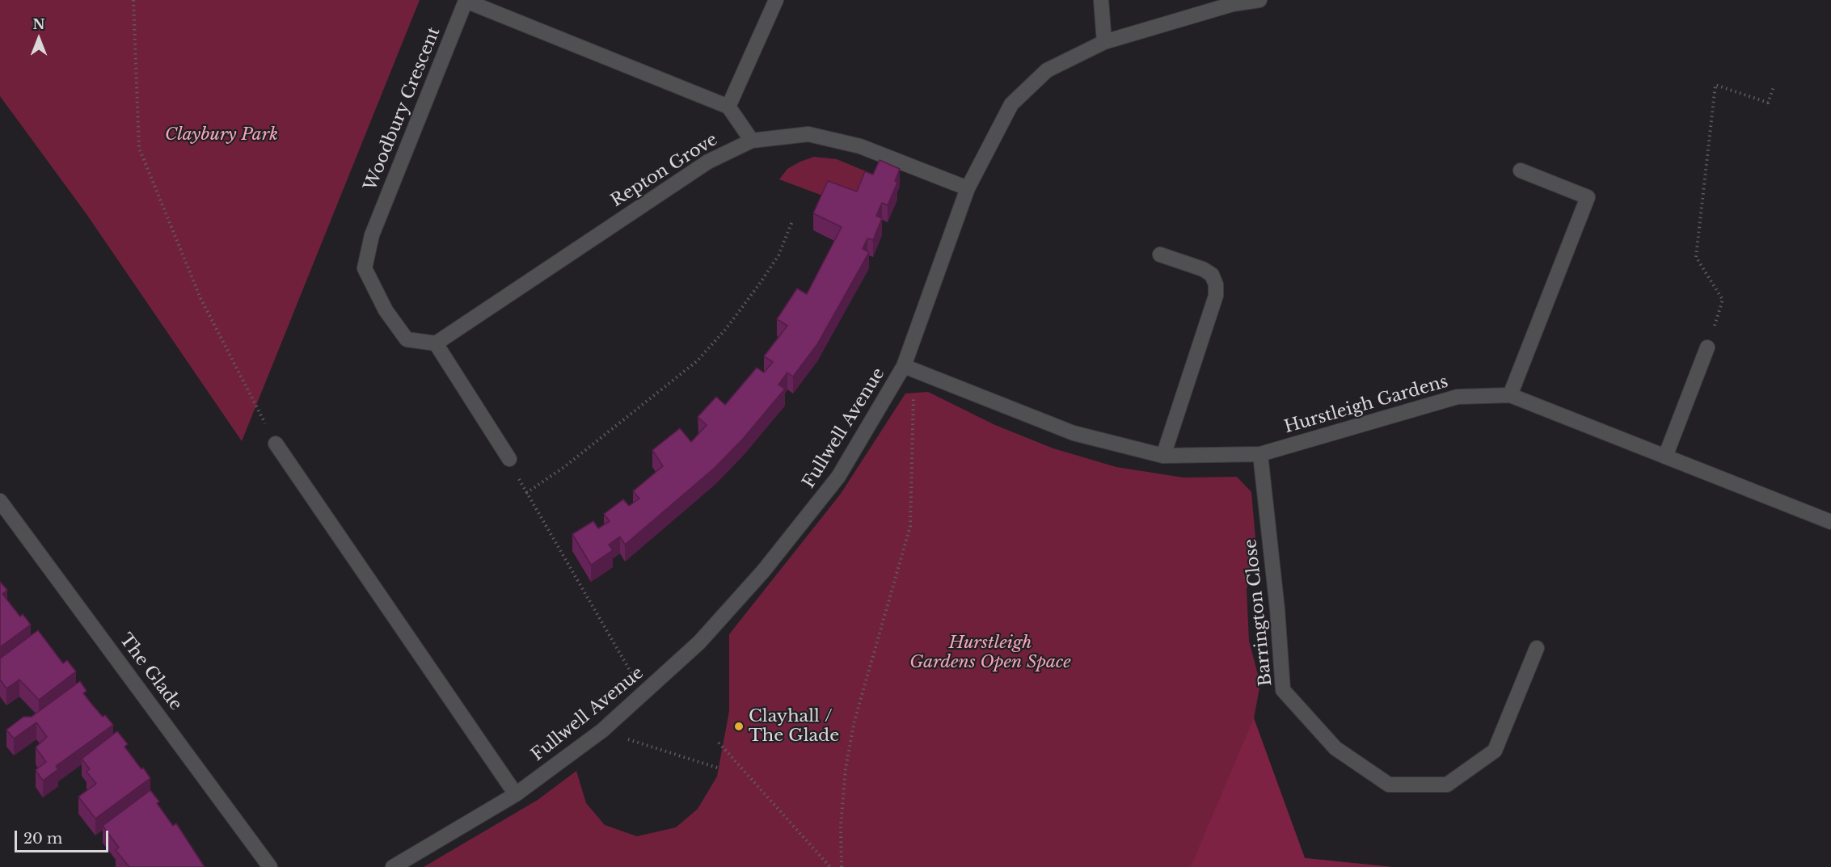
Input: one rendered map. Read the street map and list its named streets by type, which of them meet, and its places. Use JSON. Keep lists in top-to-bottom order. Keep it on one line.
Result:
{"streets":{"street":["Woodbury Crescent","Repton Grove","Hurstleigh Gardens","Fullwell Avenue","Barrington Close","The Glade"]},"crossings":[["Woodbury Crescent","Repton Grove"],["Repton Grove","Fullwell Avenue"],["Hurstleigh Gardens","Fullwell Avenue"],["Hurstleigh Gardens","Barrington Close"]],"parks":["Claybury Park","Hurstleigh Gardens Open Space"],"places":["Clayhall / The Glade"],"scale_bar":"20 m","north":"top"}
